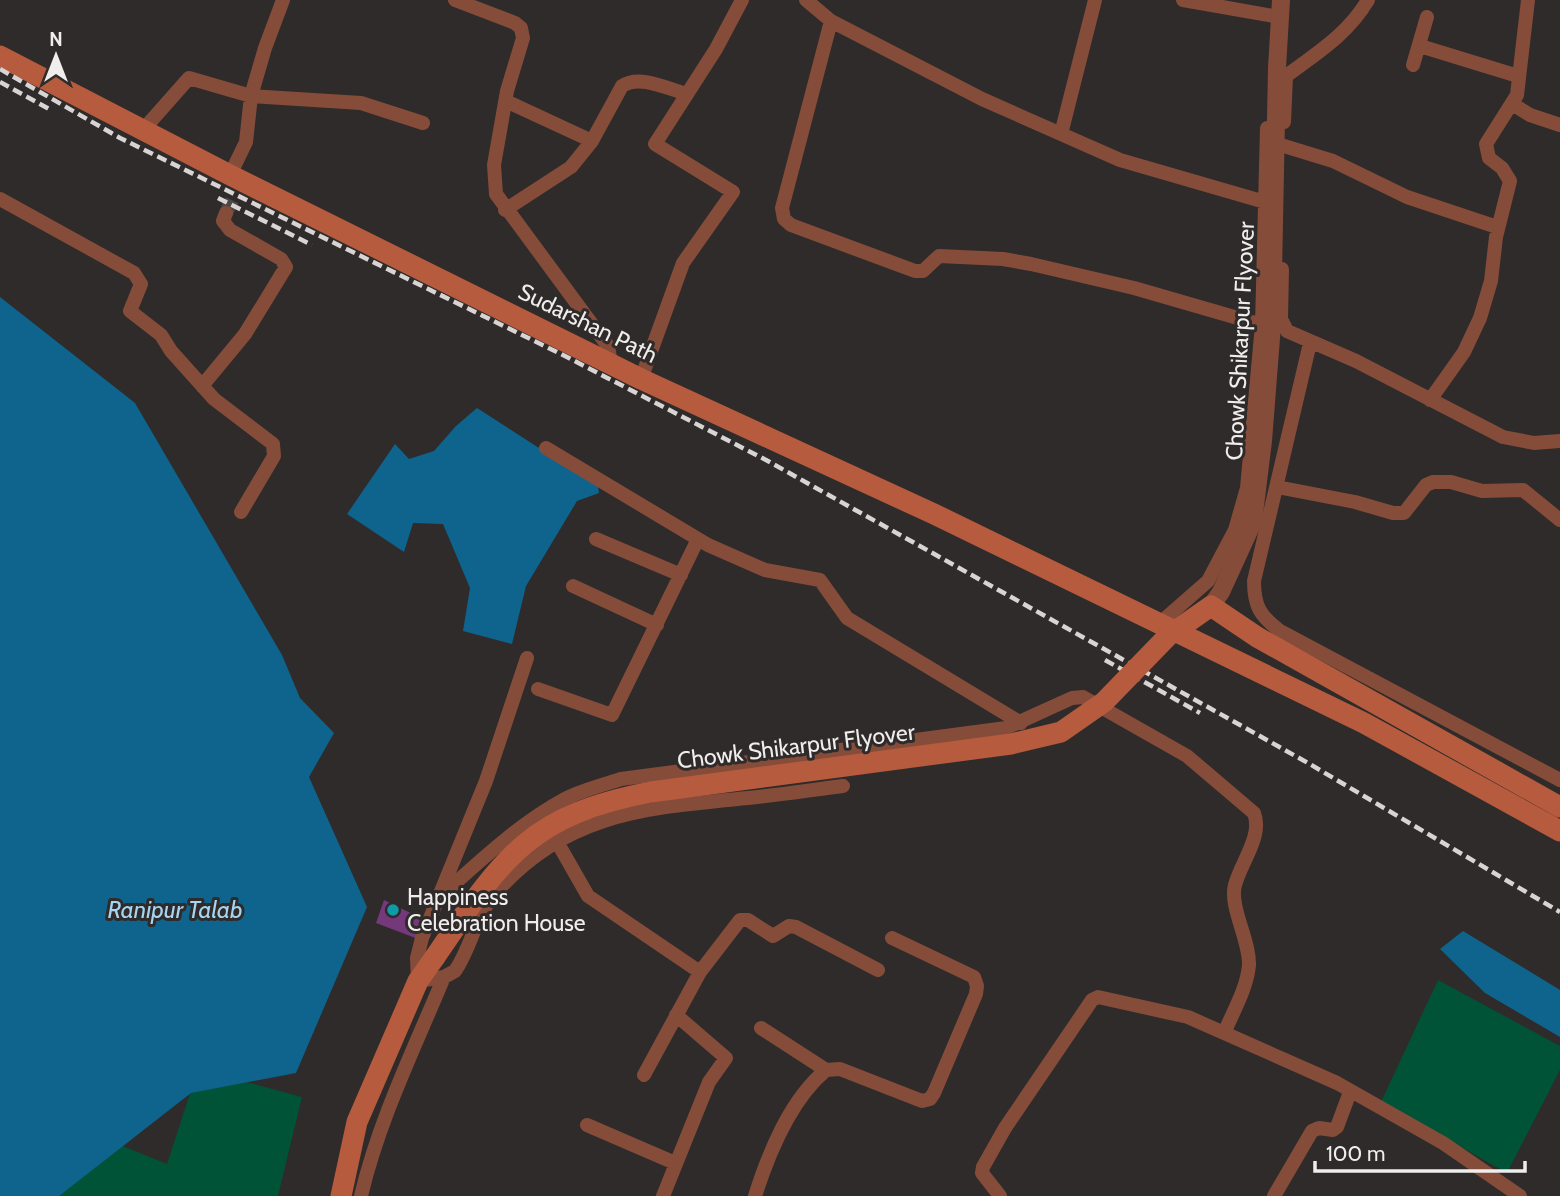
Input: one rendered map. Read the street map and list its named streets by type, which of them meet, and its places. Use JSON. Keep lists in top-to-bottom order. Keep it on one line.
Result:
{"streets":{"main road":["Sudarshan Path","Chowk Shikarpur Flyover"]},"water":["Ranipur Talab"],"places":["Happiness Celebration House"],"scale_bar":"100 m","north":"top"}
